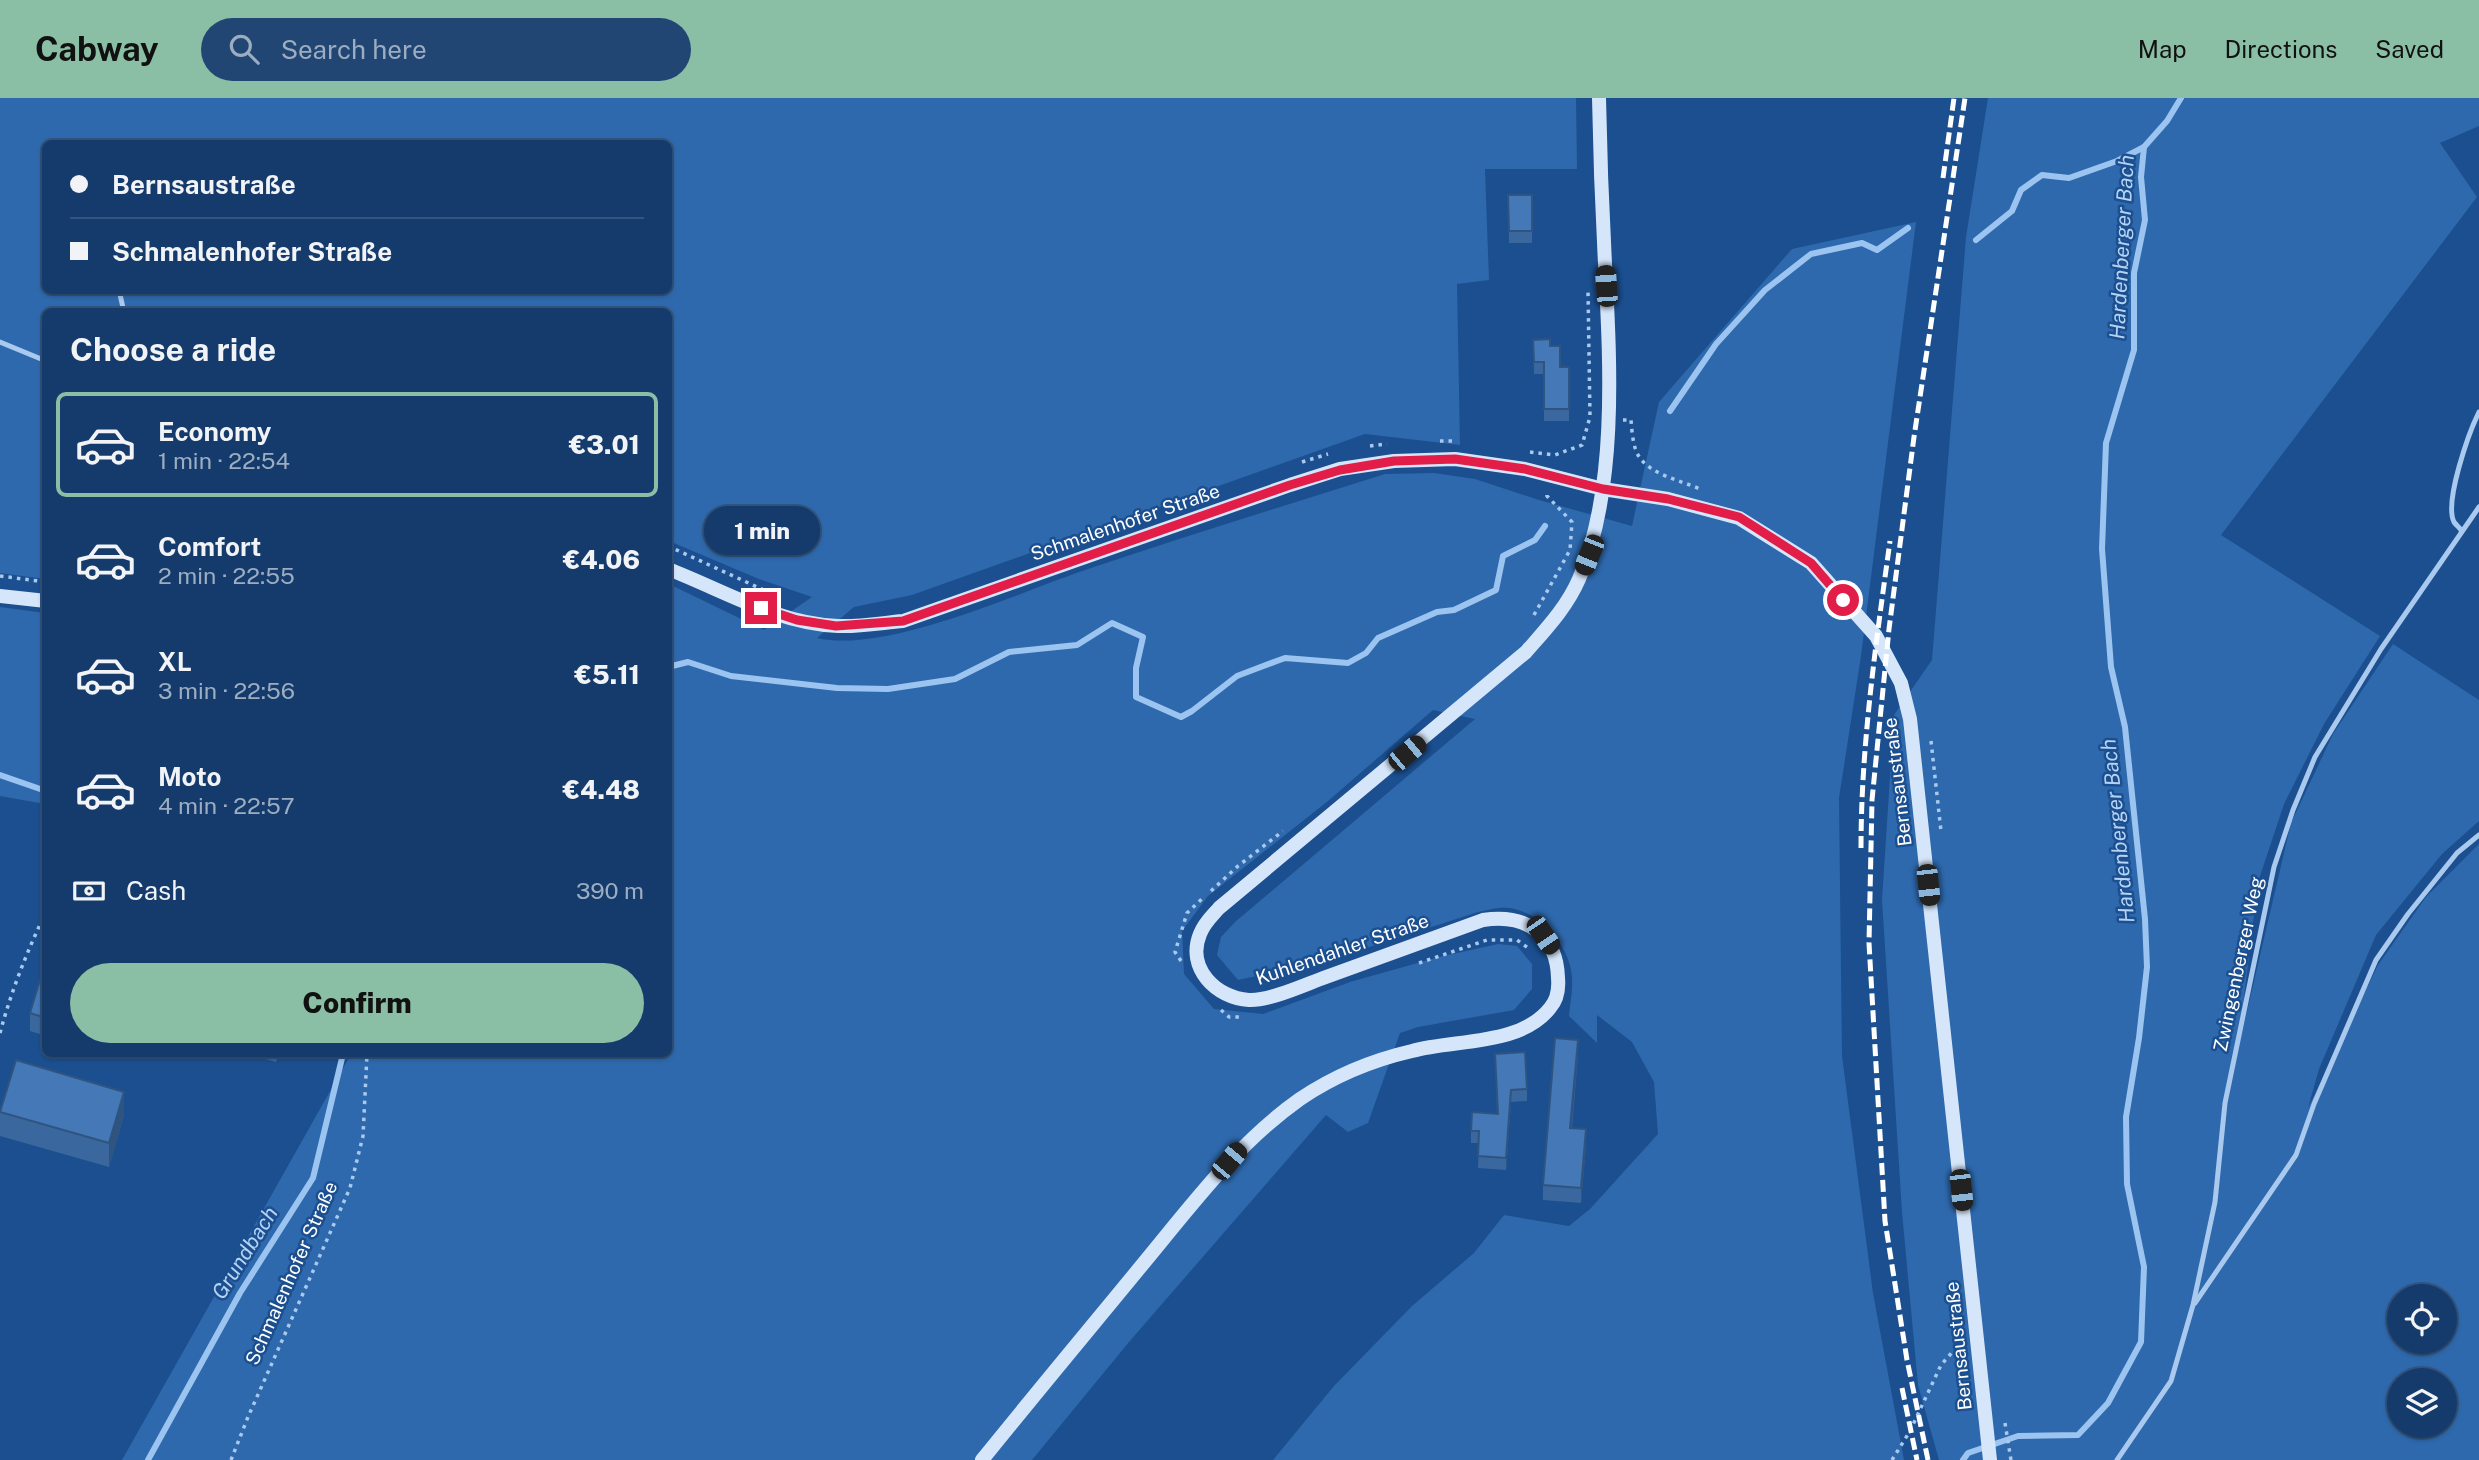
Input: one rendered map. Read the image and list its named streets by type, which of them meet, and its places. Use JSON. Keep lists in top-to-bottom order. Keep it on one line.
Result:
{"streets":{"main road":["Schmalenhofer Straße","Bernsaustraße","Kuhlendahler Straße"],"lane":["Zwingenberger Weg"]},"crossings":[["Schmalenhofer Straße","Bernsaustraße"],["Schmalenhofer Straße","Kuhlendahler Straße"],["Bernsaustraße","Kuhlendahler Straße"]],"water":["Hardenberger Bach","Grundbach"],"page":{"header":"Cabway","search":"Search here","nav":["Map","Directions","Saved"],"banner":["Bernsaustraße","Schmalenhofer Straße"],"heading":"Choose a ride","list":[{"name":"Economy","note":"1 min · 22:54","value":"€3.01"},{"name":"Comfort","note":"2 min · 22:55","value":"€4.06"},{"name":"XL","note":"3 min · 22:56","value":"€5.11"},{"name":"Moto","note":"4 min · 22:57","value":"€4.48"}],"bubble":"1 min","pay":["Cash","390 m"],"buttons":"Confirm"}}
